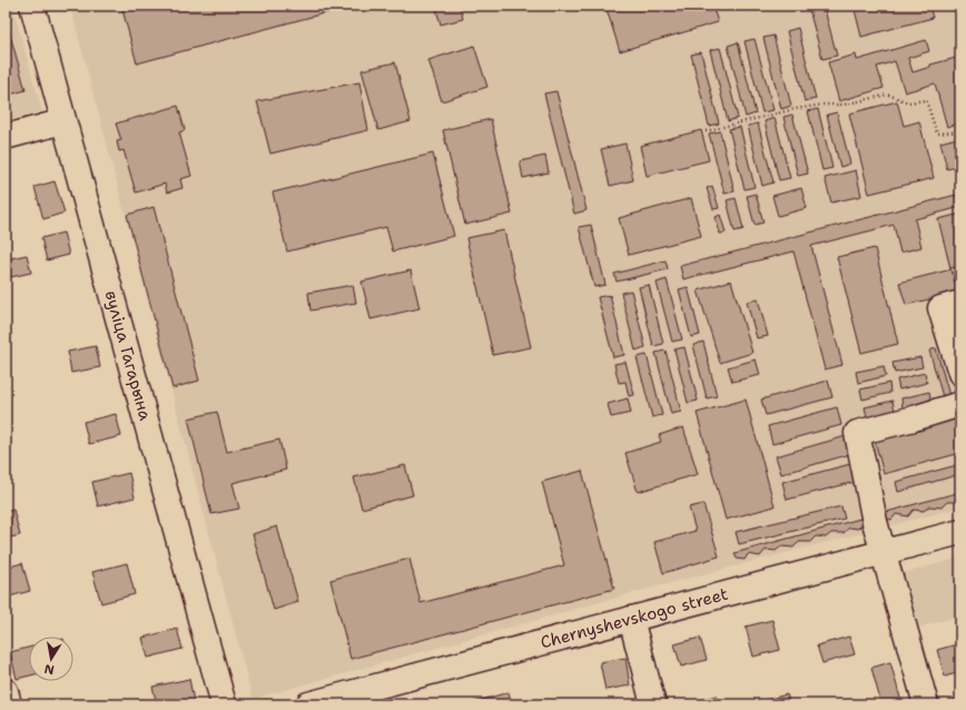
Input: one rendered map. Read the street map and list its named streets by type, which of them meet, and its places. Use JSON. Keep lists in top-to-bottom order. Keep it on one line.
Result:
{"streets":{"street":["вуліца Гагарына","Chernyshevskogo street"]},"north":"bottom"}
